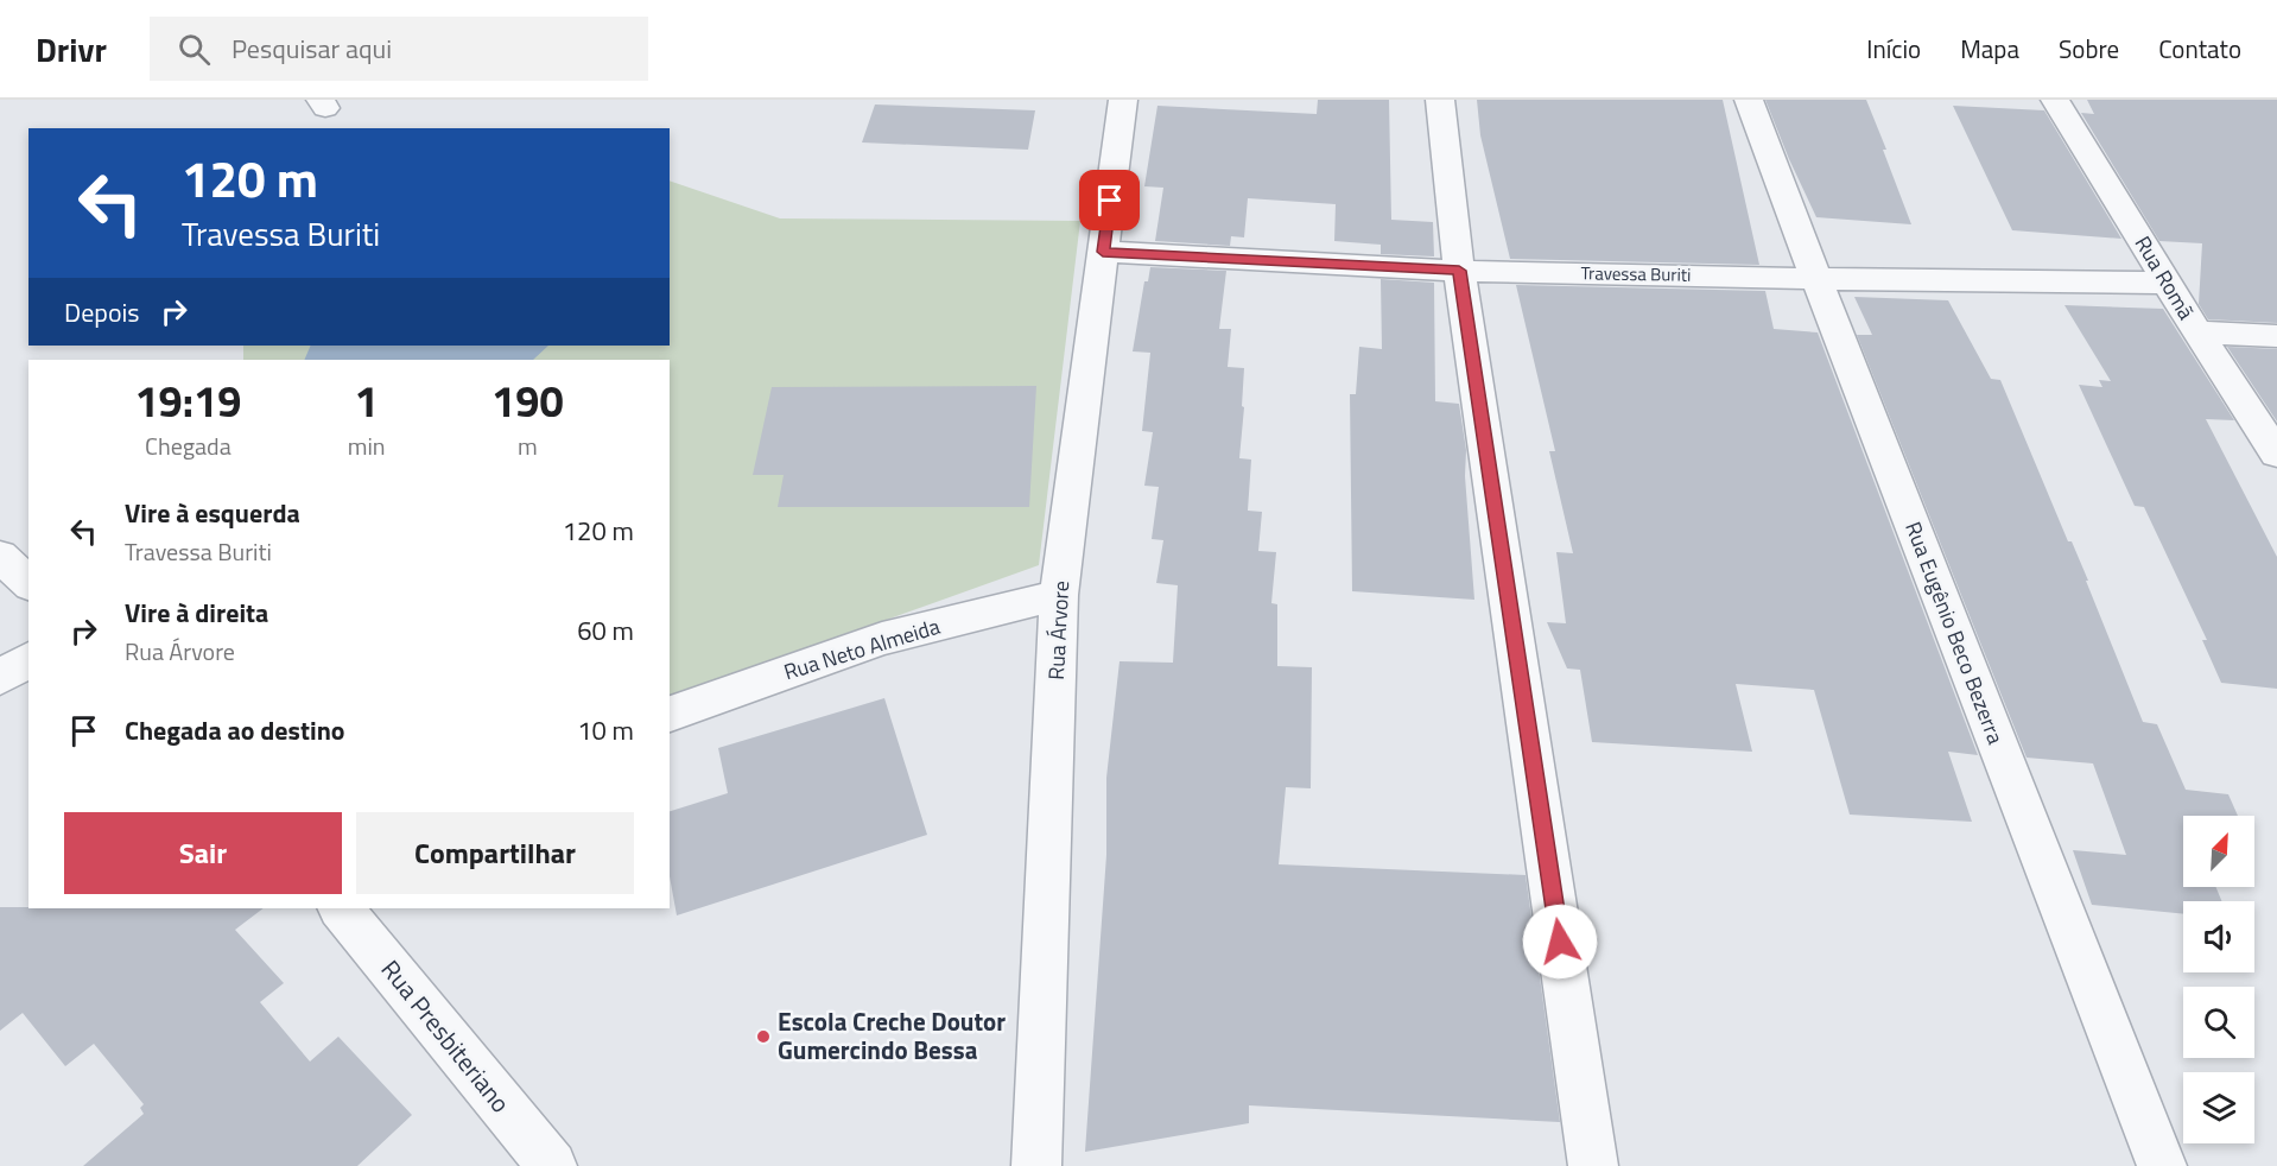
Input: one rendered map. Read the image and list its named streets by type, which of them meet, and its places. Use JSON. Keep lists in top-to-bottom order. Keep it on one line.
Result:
{"streets":{"street":["Travessa Buriti","Rua Romã","Rua Árvore","Rua Eugênio Beco Bezerra","Rua Neto Almeida","Rua Presbiteriano"]},"crossings":[["Travessa Buriti","Rua Romã"],["Travessa Buriti","Rua Árvore"],["Travessa Buriti","Rua Eugênio Beco Bezerra"],["Rua Árvore","Rua Neto Almeida"]],"places":["Escola Creche Doutor Gumercindo Bessa"],"north":"top right","page":{"header":"Drivr","search":"Pesquisar aqui","nav":["Início","Mapa","Sobre","Contato"],"turn":["120 m","Travessa Buriti"],"then":"Depois","eta":["19:19","Chegada","1","min","190","m"],"list":[{"name":"Vire à esquerda","note":"Travessa Buriti","value":"120 m"},{"name":"Vire à direita","note":"Rua Árvore","value":"60 m"},{"name":"Chegada ao destino","value":"10 m"}],"buttons":["Sair","Compartilhar"]}}
